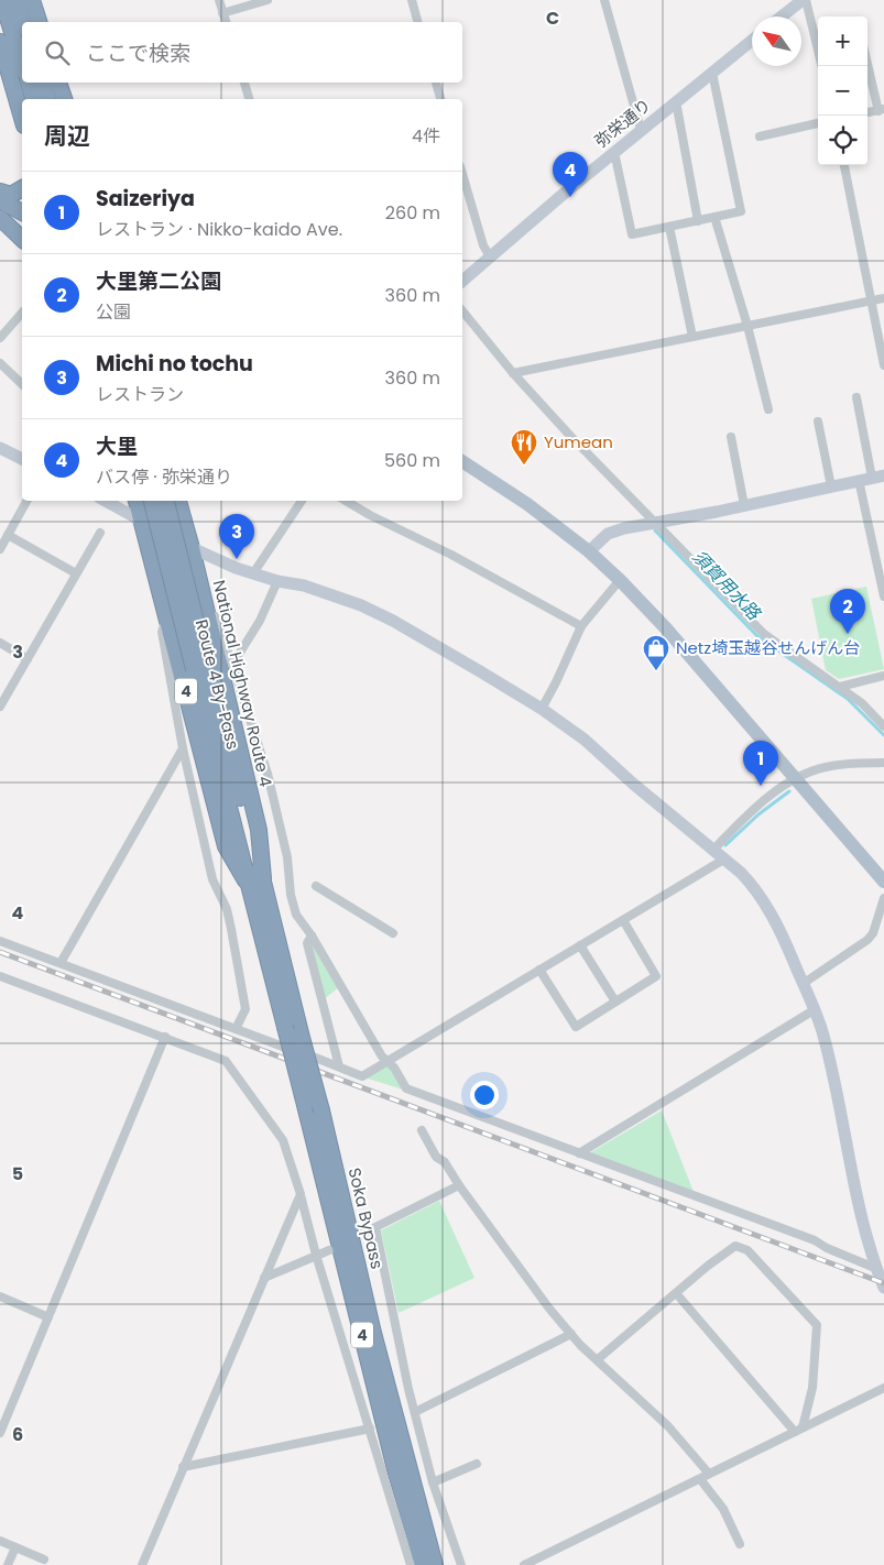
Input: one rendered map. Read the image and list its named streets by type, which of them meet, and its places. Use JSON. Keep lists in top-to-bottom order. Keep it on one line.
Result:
{"streets":{"highway":["National Highway Route 4","Route 4 By-Pass","4","Soka Bypass"],"street":["弥栄通り"]},"crossings":[["National Highway Route 4","Route 4 By-Pass"],["National Highway Route 4","Soka Bypass"],["Route 4 By-Pass","4"],["Route 4 By-Pass","Soka Bypass"],["4","Soka Bypass"]],"water":["須賀用水路"],"places":{"restaurant":["Yumean"],"shop":["Netz埼玉越谷せんげん台"]},"north":"top left","page":{"map_buttons":["+","−"],"search":"ここで検索","heading":["周辺","4件"],"pins":["4","3","2","1"],"list":[{"mark":"1","name":"Saizeriya","note":"レストラン · Nikko-kaido Ave.","value":"260 m"},{"mark":"2","name":"大里第二公園","note":"公園","value":"360 m"},{"mark":"3","name":"Michi no tochu","note":"レストラン","value":"360 m"},{"mark":"4","name":"大里","note":"バス停 · 弥栄通り","value":"560 m"}]},"grid":{"columns":["C"],"rows":["3","4","5","6"]}}
